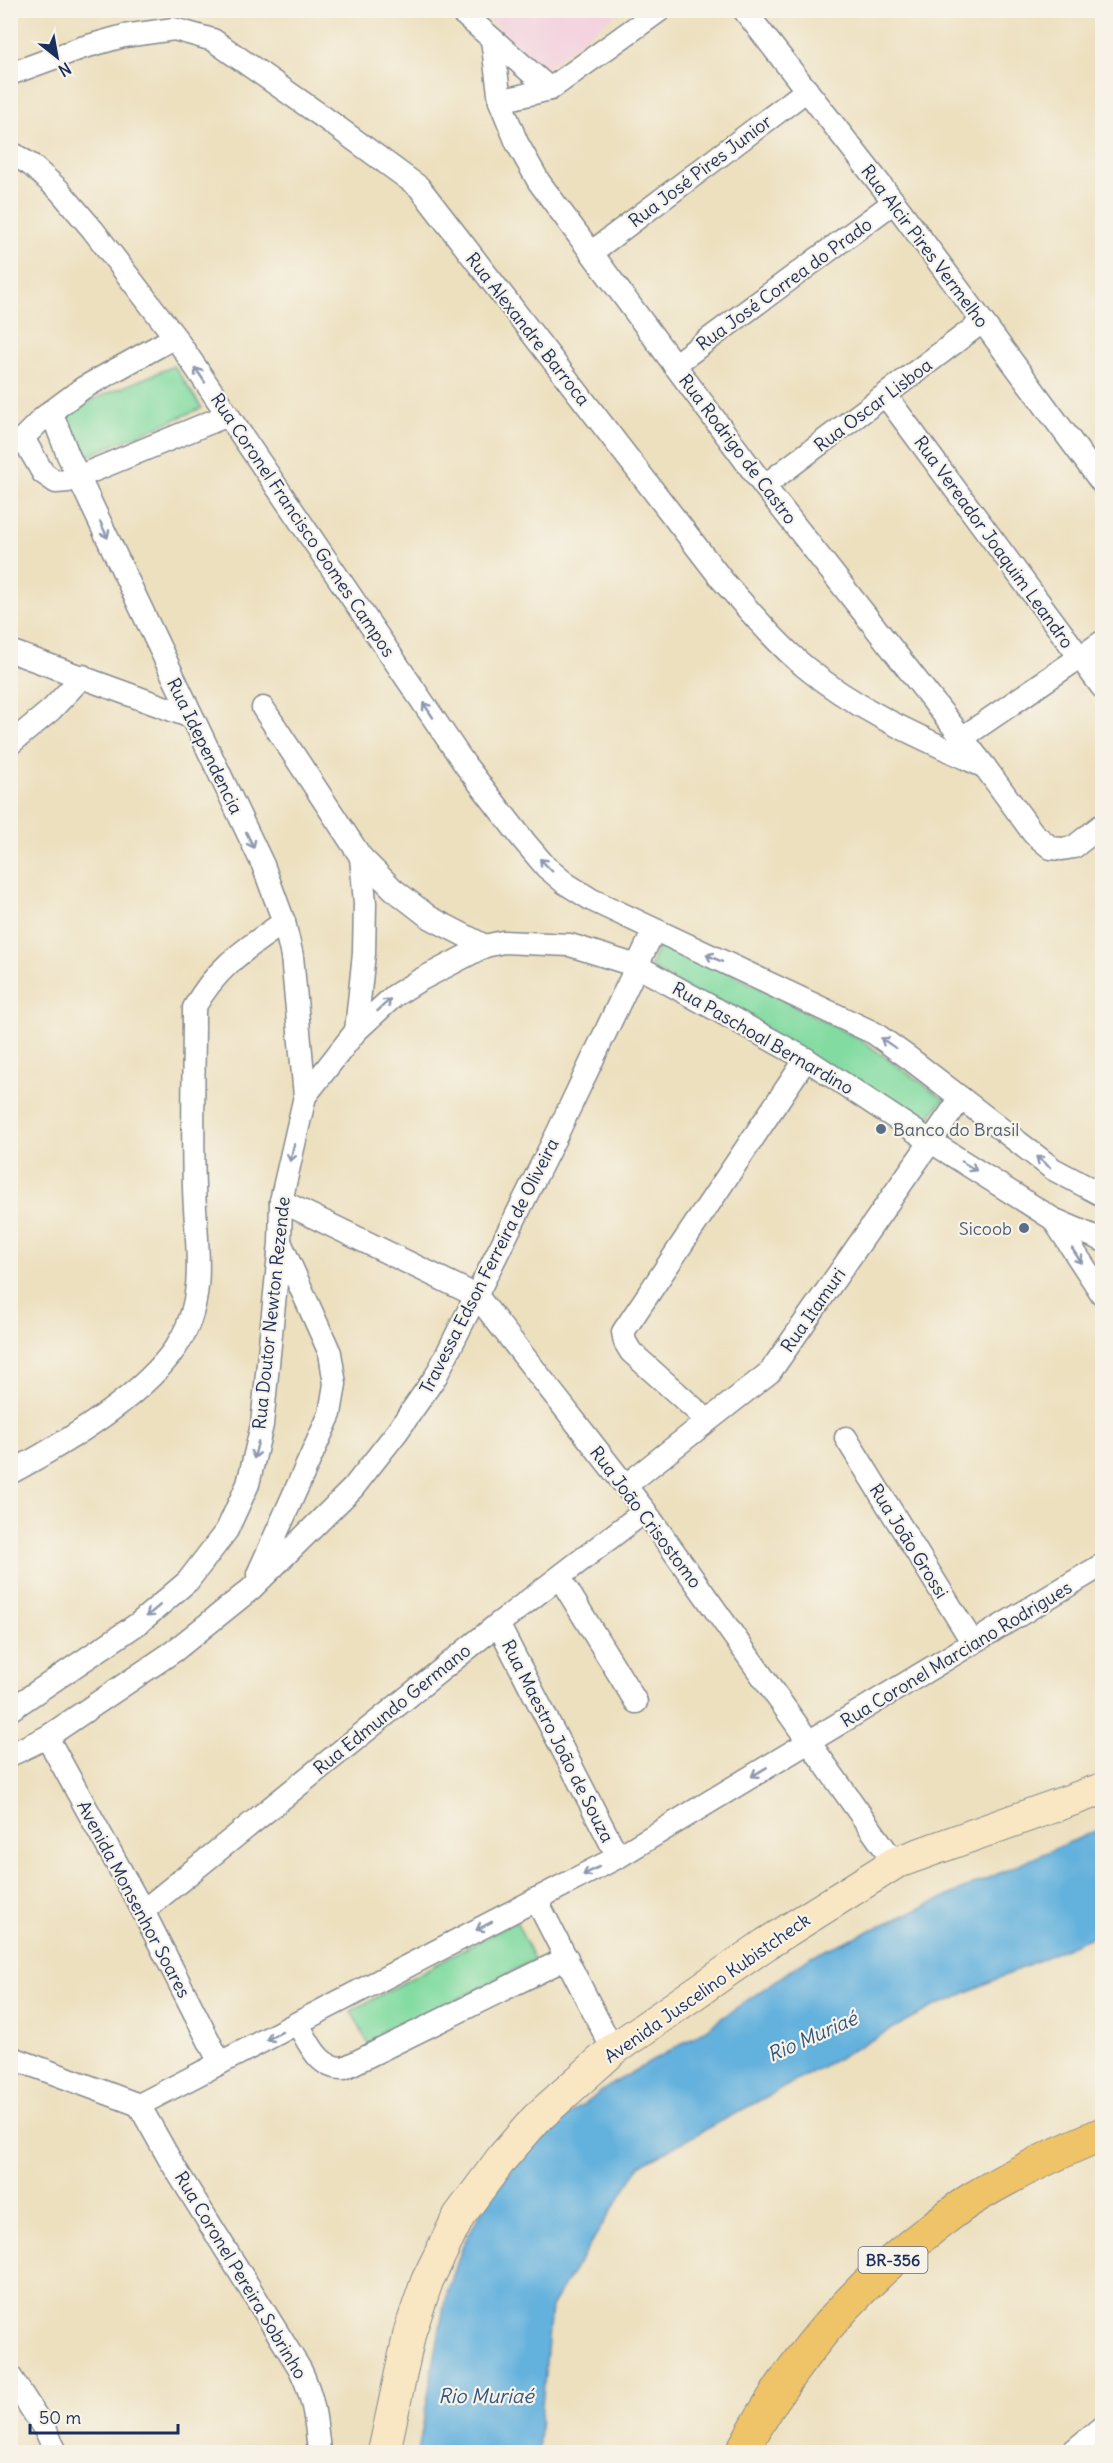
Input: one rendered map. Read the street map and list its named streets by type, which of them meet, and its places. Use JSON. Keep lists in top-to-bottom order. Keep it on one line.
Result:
{"streets":{"highway":["BR-356"],"street":["Rua José Pires Junior","Rua Alcir Pires Vermelho","Rua José Correa do Prado","Rua Alexandre Barroca","Rua Oscar Lisboa","Rua Rodrigo de Castro","Rua Coronel Francisco Gomes Campos","Rua Vereador Joaquim Leandro","Rua Idependencia","Rua Paschoal Bernardino","Travessa Edson Ferreira de Oliveira","Rua Itamuri","Rua Doutor Newton Rezende","Rua João Crisostomo","Rua João Grossi","Rua Coronel Marciano Rodrigues","Rua Edmundo Germano","Rua Maestro João de Souza","Avenida Monsenhor Soares","Avenida Juscelino Kubistcheck","Rua Coronel Pereira Sobrinho"]},"crossings":[["Rua José Pires Junior","Rua Alcir Pires Vermelho"],["Rua José Pires Junior","Rua Rodrigo de Castro"],["Rua Alcir Pires Vermelho","Rua José Correa do Prado"],["Rua Alcir Pires Vermelho","Rua Oscar Lisboa"],["Rua José Correa do Prado","Rua Rodrigo de Castro"],["Rua Alexandre Barroca","Rua Rodrigo de Castro"],["Rua Oscar Lisboa","Rua Rodrigo de Castro"],["Rua Oscar Lisboa","Rua Vereador Joaquim Leandro"],["Rua Coronel Francisco Gomes Campos","Travessa Edson Ferreira de Oliveira"],["Rua Idependencia","Rua Paschoal Bernardino"],["Rua Idependencia","Rua Doutor Newton Rezende"],["Rua Paschoal Bernardino","Travessa Edson Ferreira de Oliveira"],["Rua Paschoal Bernardino","Rua Itamuri"],["Rua Paschoal Bernardino","Rua Doutor Newton Rezende"],["Travessa Edson Ferreira de Oliveira","Rua João Crisostomo"],["Travessa Edson Ferreira de Oliveira","Avenida Monsenhor Soares"],["Rua Itamuri","Rua João Crisostomo"],["Rua João Crisostomo","Rua Coronel Marciano Rodrigues"],["Rua João Crisostomo","Rua Edmundo Germano"],["Rua João Crisostomo","Avenida Juscelino Kubistcheck"],["Rua João Grossi","Rua Coronel Marciano Rodrigues"],["Rua Coronel Marciano Rodrigues","Rua Maestro João de Souza"],["Rua Coronel Marciano Rodrigues","Avenida Monsenhor Soares"],["Rua Coronel Marciano Rodrigues","Rua Coronel Pereira Sobrinho"],["Rua Edmundo Germano","Rua Maestro João de Souza"],["Rua Edmundo Germano","Avenida Monsenhor Soares"]],"one_way":["Rua Coronel Marciano Rodrigues"],"water":["Rio Muriaé"],"places":["Banco do Brasil","Sicoob"],"scale_bar":"50 m","north":"bottom right"}
